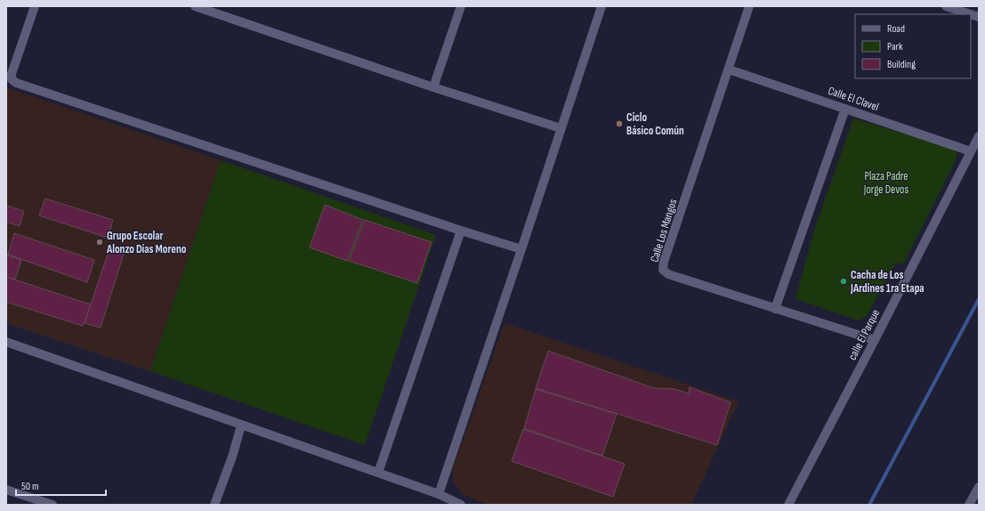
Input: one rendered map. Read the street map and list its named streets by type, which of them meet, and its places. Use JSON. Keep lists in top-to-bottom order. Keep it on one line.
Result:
{"streets":{"street":["Calle El Clavel","Calle Los Mangos","calle El Parque"]},"crossings":[["Calle El Clavel","Calle Los Mangos"],["Calle El Clavel","calle El Parque"],["Calle Los Mangos","calle El Parque"]],"parks":["Plaza Padre Jorge Devos"],"places":["Ciclo Básico Común","Grupo Escolar Alonzo Días Moreno","Cacha de Los JArdines 1ra Etapa"],"legend":["Road","Park","Building"],"scale_bar":"50 m"}
